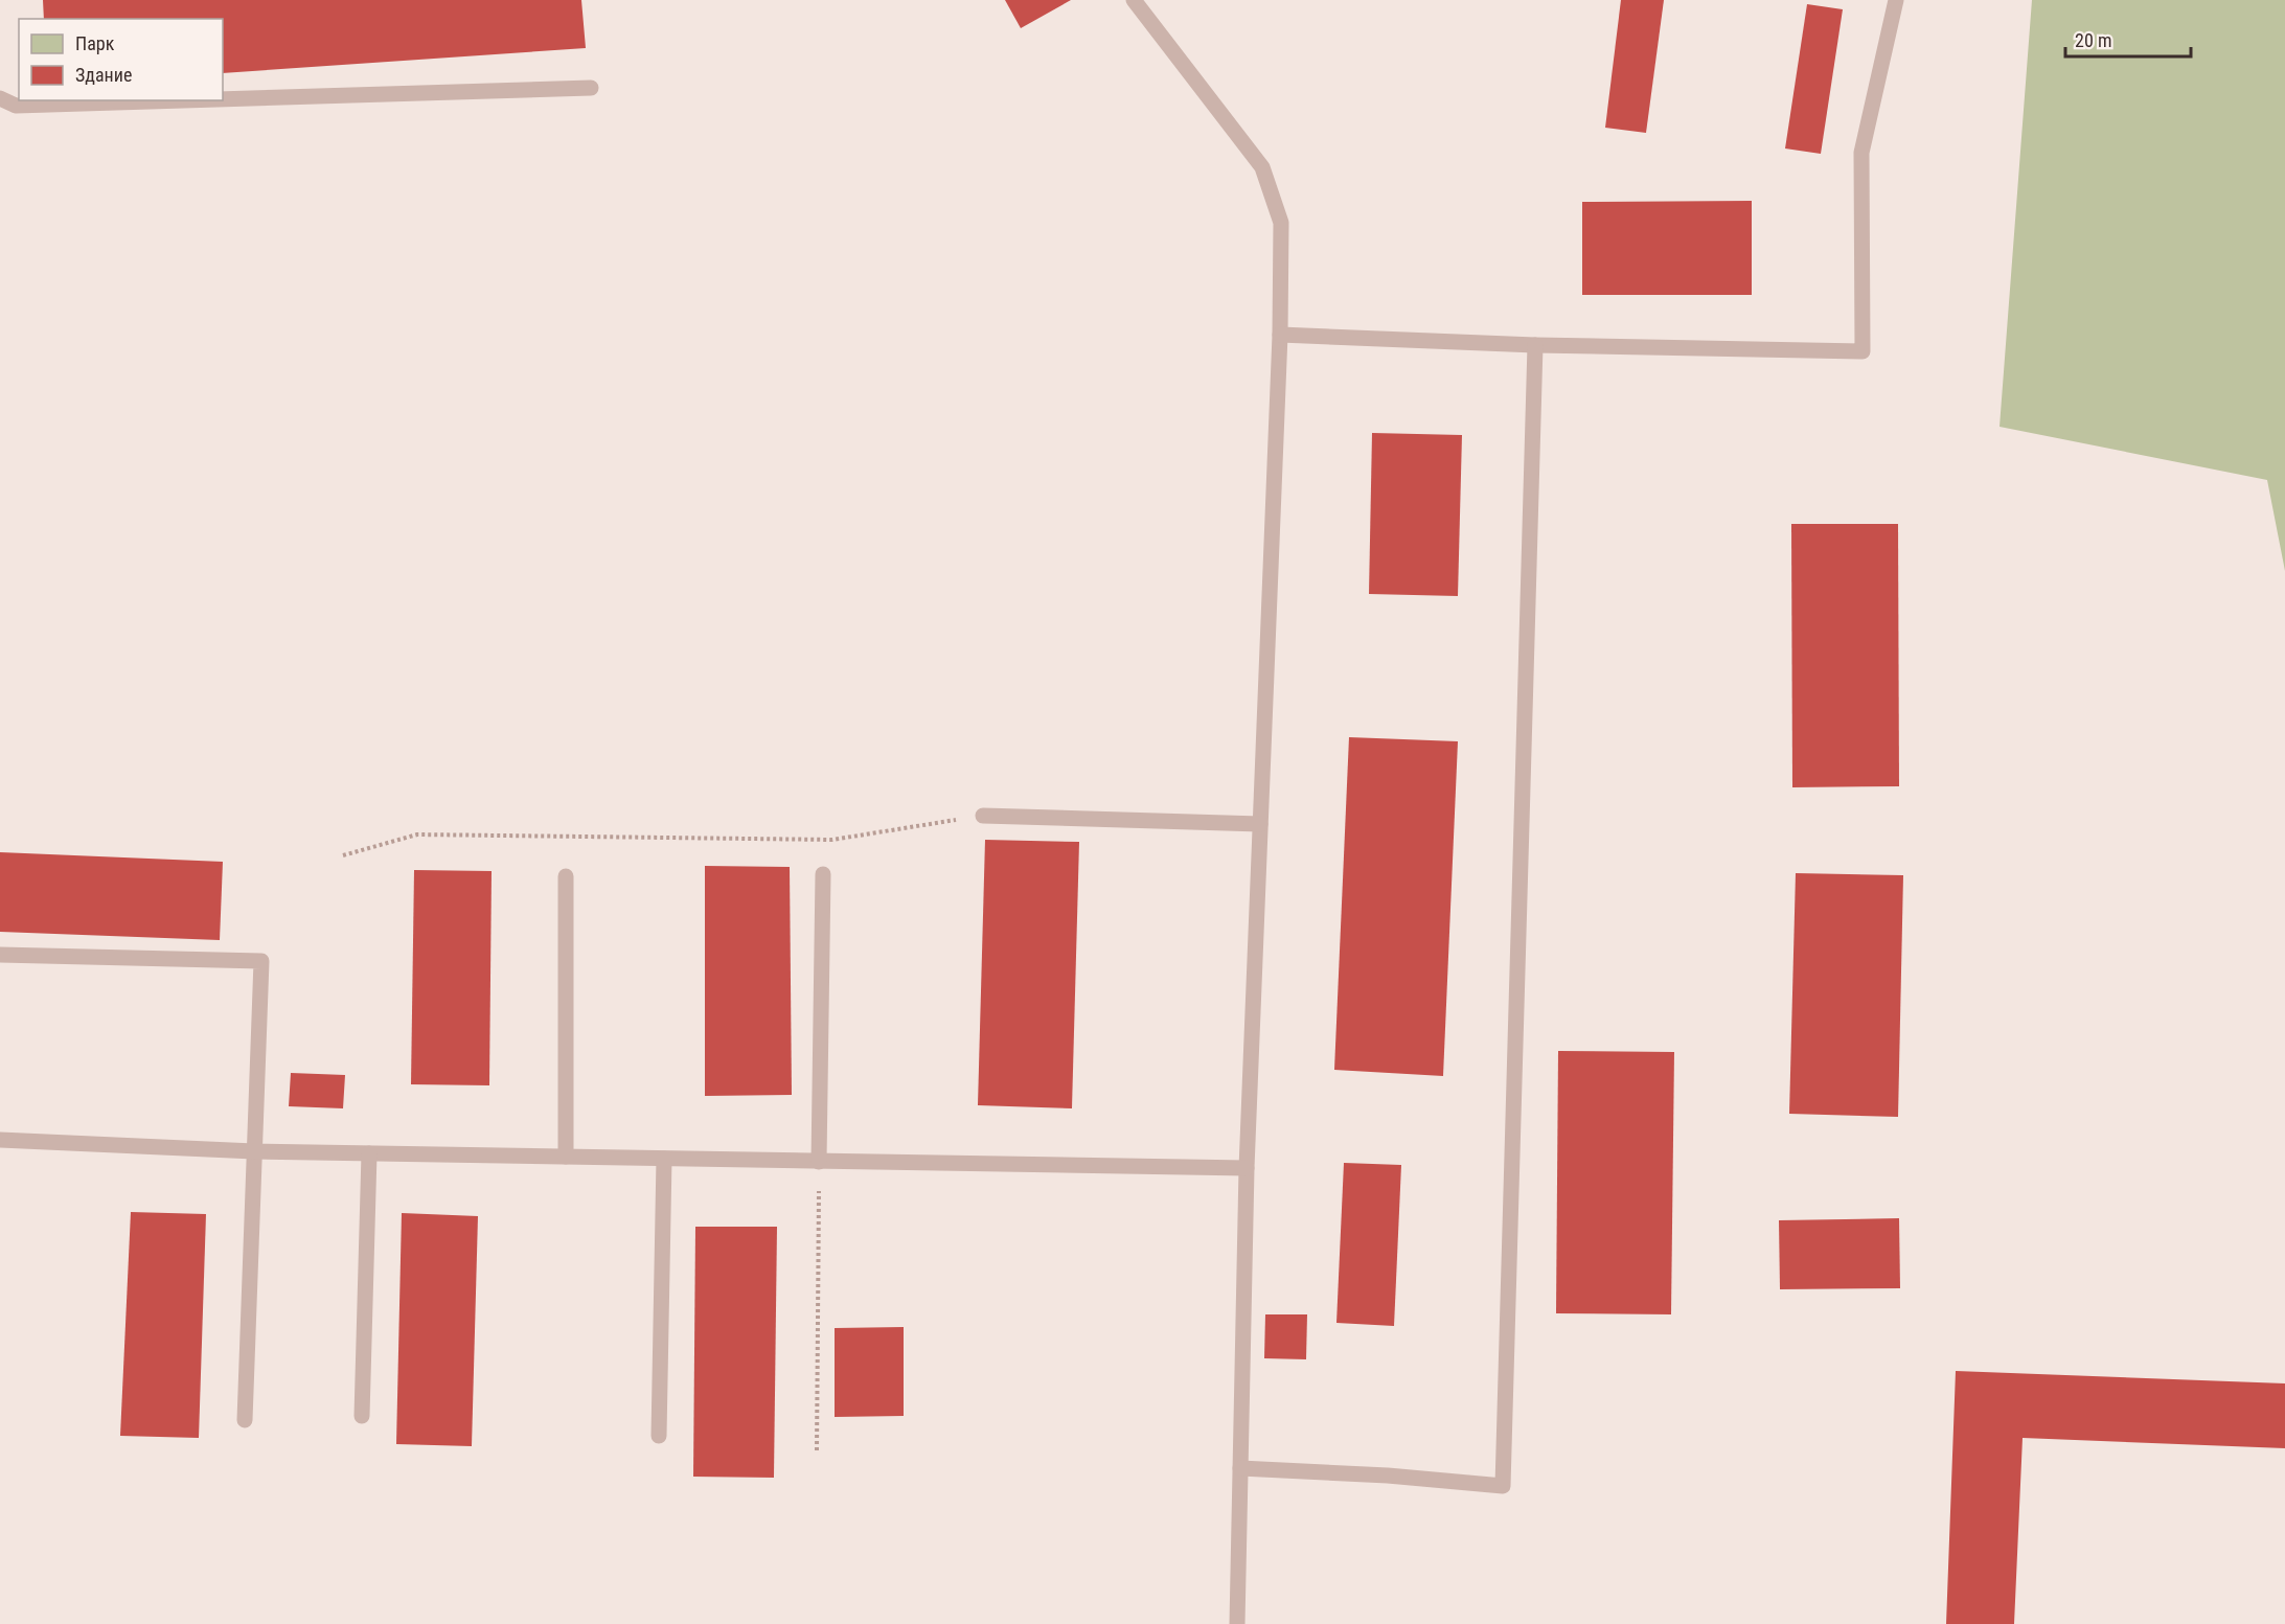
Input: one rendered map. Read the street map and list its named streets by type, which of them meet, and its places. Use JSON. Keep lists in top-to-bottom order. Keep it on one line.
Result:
{"legend":["Парк","Здание"],"scale_bar":"20 m"}
